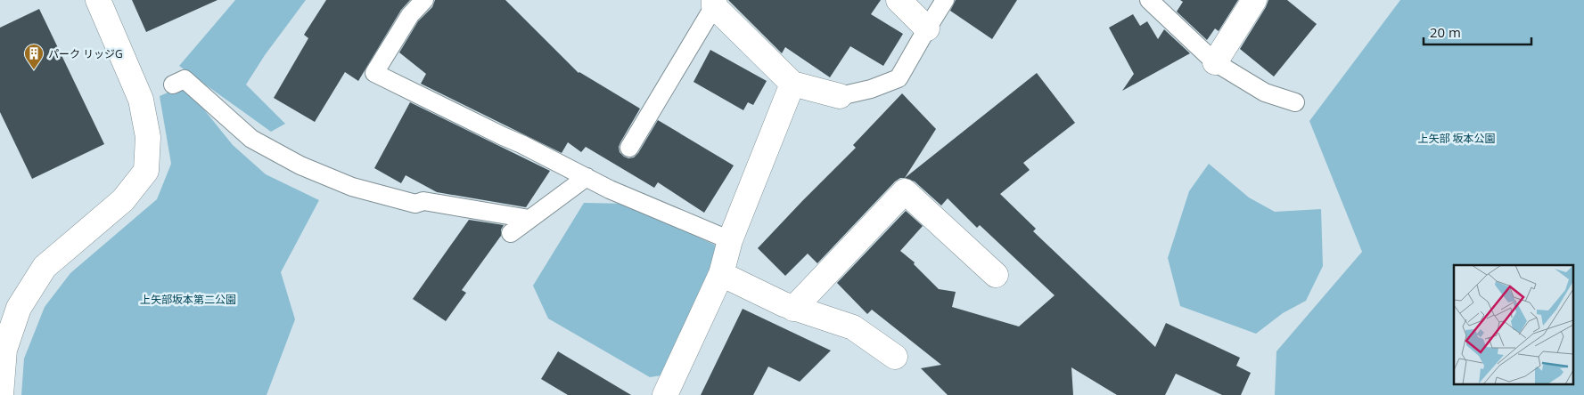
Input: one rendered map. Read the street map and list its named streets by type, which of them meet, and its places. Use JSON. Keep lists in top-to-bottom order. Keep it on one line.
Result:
{"parks":["上矢部 坂本公園","上矢部坂本第二公園"],"places":{"building":["パーク リッジG"]},"scale_bar":"20 m"}
